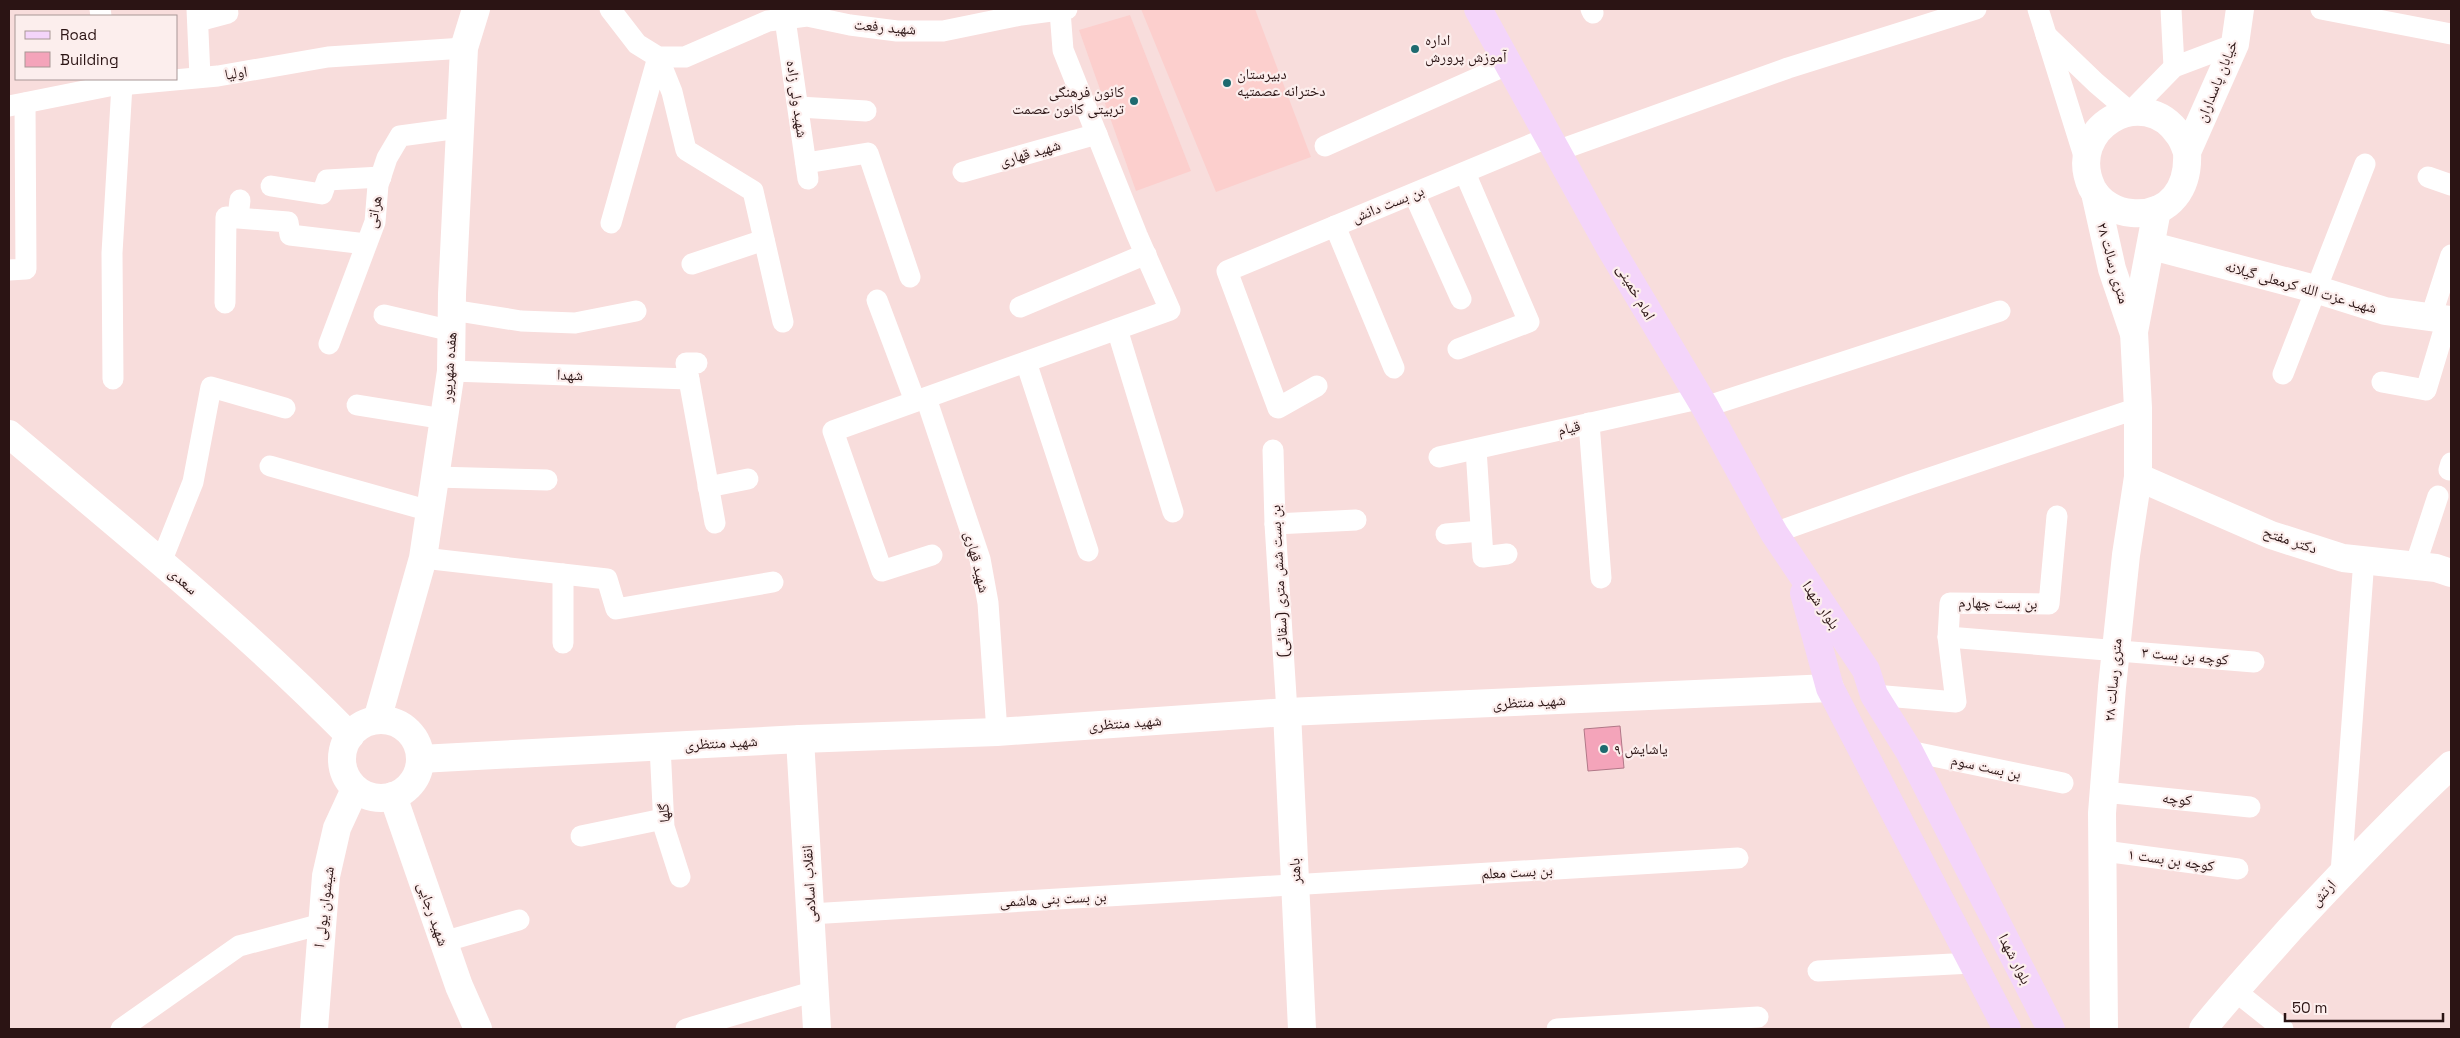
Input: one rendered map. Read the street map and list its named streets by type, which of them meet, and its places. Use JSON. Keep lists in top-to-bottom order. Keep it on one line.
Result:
{"streets":{"main road":["امام خمینی","بلوار شهدا"],"street":["شهید رفعت","اولیا","خیابان پاسداران","شهید ولی زاده","شهید قهاری","بن بست دانش","هراتی","۲۸ متری رسالت","شهید عزت الله کرمعلی گیلانه","هفده شهریور","شهدا","قیام","دکتر مفتح","سعدی","بن بست شش متری (سقائی)","بن بست چهارم","کوچه بن بست ۳","شهید منتظری","بن بست سوم","کوچه","گلها","کوچه بن بست ۱","باهنر","بن بست معلم","انقلاب اسلامی","ارتش","بن بست بنی هاشمی","شیشوان یولی ا","شهید رجایی"]},"crossings":[["شهید رفعت","شهید ولی زاده"],["اولیا","هفده شهریور"],["خیابان پاسداران","۲۸ متری رسالت"],["شهید قهاری","شهید منتظری"],["بن بست دانش","امام خمینی"],["هراتی","هفده شهریور"],["۲۸ متری رسالت","شهید عزت الله کرمعلی گیلانه"],["۲۸ متری رسالت","دکتر مفتح"],["۲۸ متری رسالت","کوچه بن بست ۳"],["۲۸ متری رسالت","کوچه"],["۲۸ متری رسالت","کوچه بن بست ۱"],["امام خمینی","قیام"],["امام خمینی","بلوار شهدا"],["هفده شهریور","شهدا"],["هفده شهریور","سعدی"],["هفده شهریور","شهید منتظری"],["هفده شهریور","شیشوان یولی ا"],["هفده شهریور","شهید رجایی"],["سعدی","شهید منتظری"],["سعدی","شیشوان یولی ا"],["سعدی","شهید رجایی"],["بن بست شش متری (سقائی)","شهید منتظری"],["بن بست شش متری (سقائی)","باهنر"],["بن بست چهارم","بلوار شهدا"],["بن بست چهارم","کوچه بن بست ۳"],["بلوار شهدا","شهید منتظری"],["بلوار شهدا","بن بست سوم"],["شهید منتظری","گلها"],["شهید منتظری","باهنر"],["شهید منتظری","انقلاب اسلامی"],["شهید منتظری","شیشوان یولی ا"],["شهید منتظری","شهید رجایی"],["باهنر","بن بست معلم"],["باهنر","بن بست بنی هاشمی"],["بن بست معلم","بن بست بنی هاشمی"],["انقلاب اسلامی","بن بست بنی هاشمی"],["شیشوان یولی ا","شهید رجایی"]],"places":["اداره آموزش پرورش","دبیرستان دخترانه عصمتیه","کانون فرهنگی تربیتی کانون عصمت","یاشایش ۹"],"legend":["Road","Building"],"scale_bar":"50 m"}
